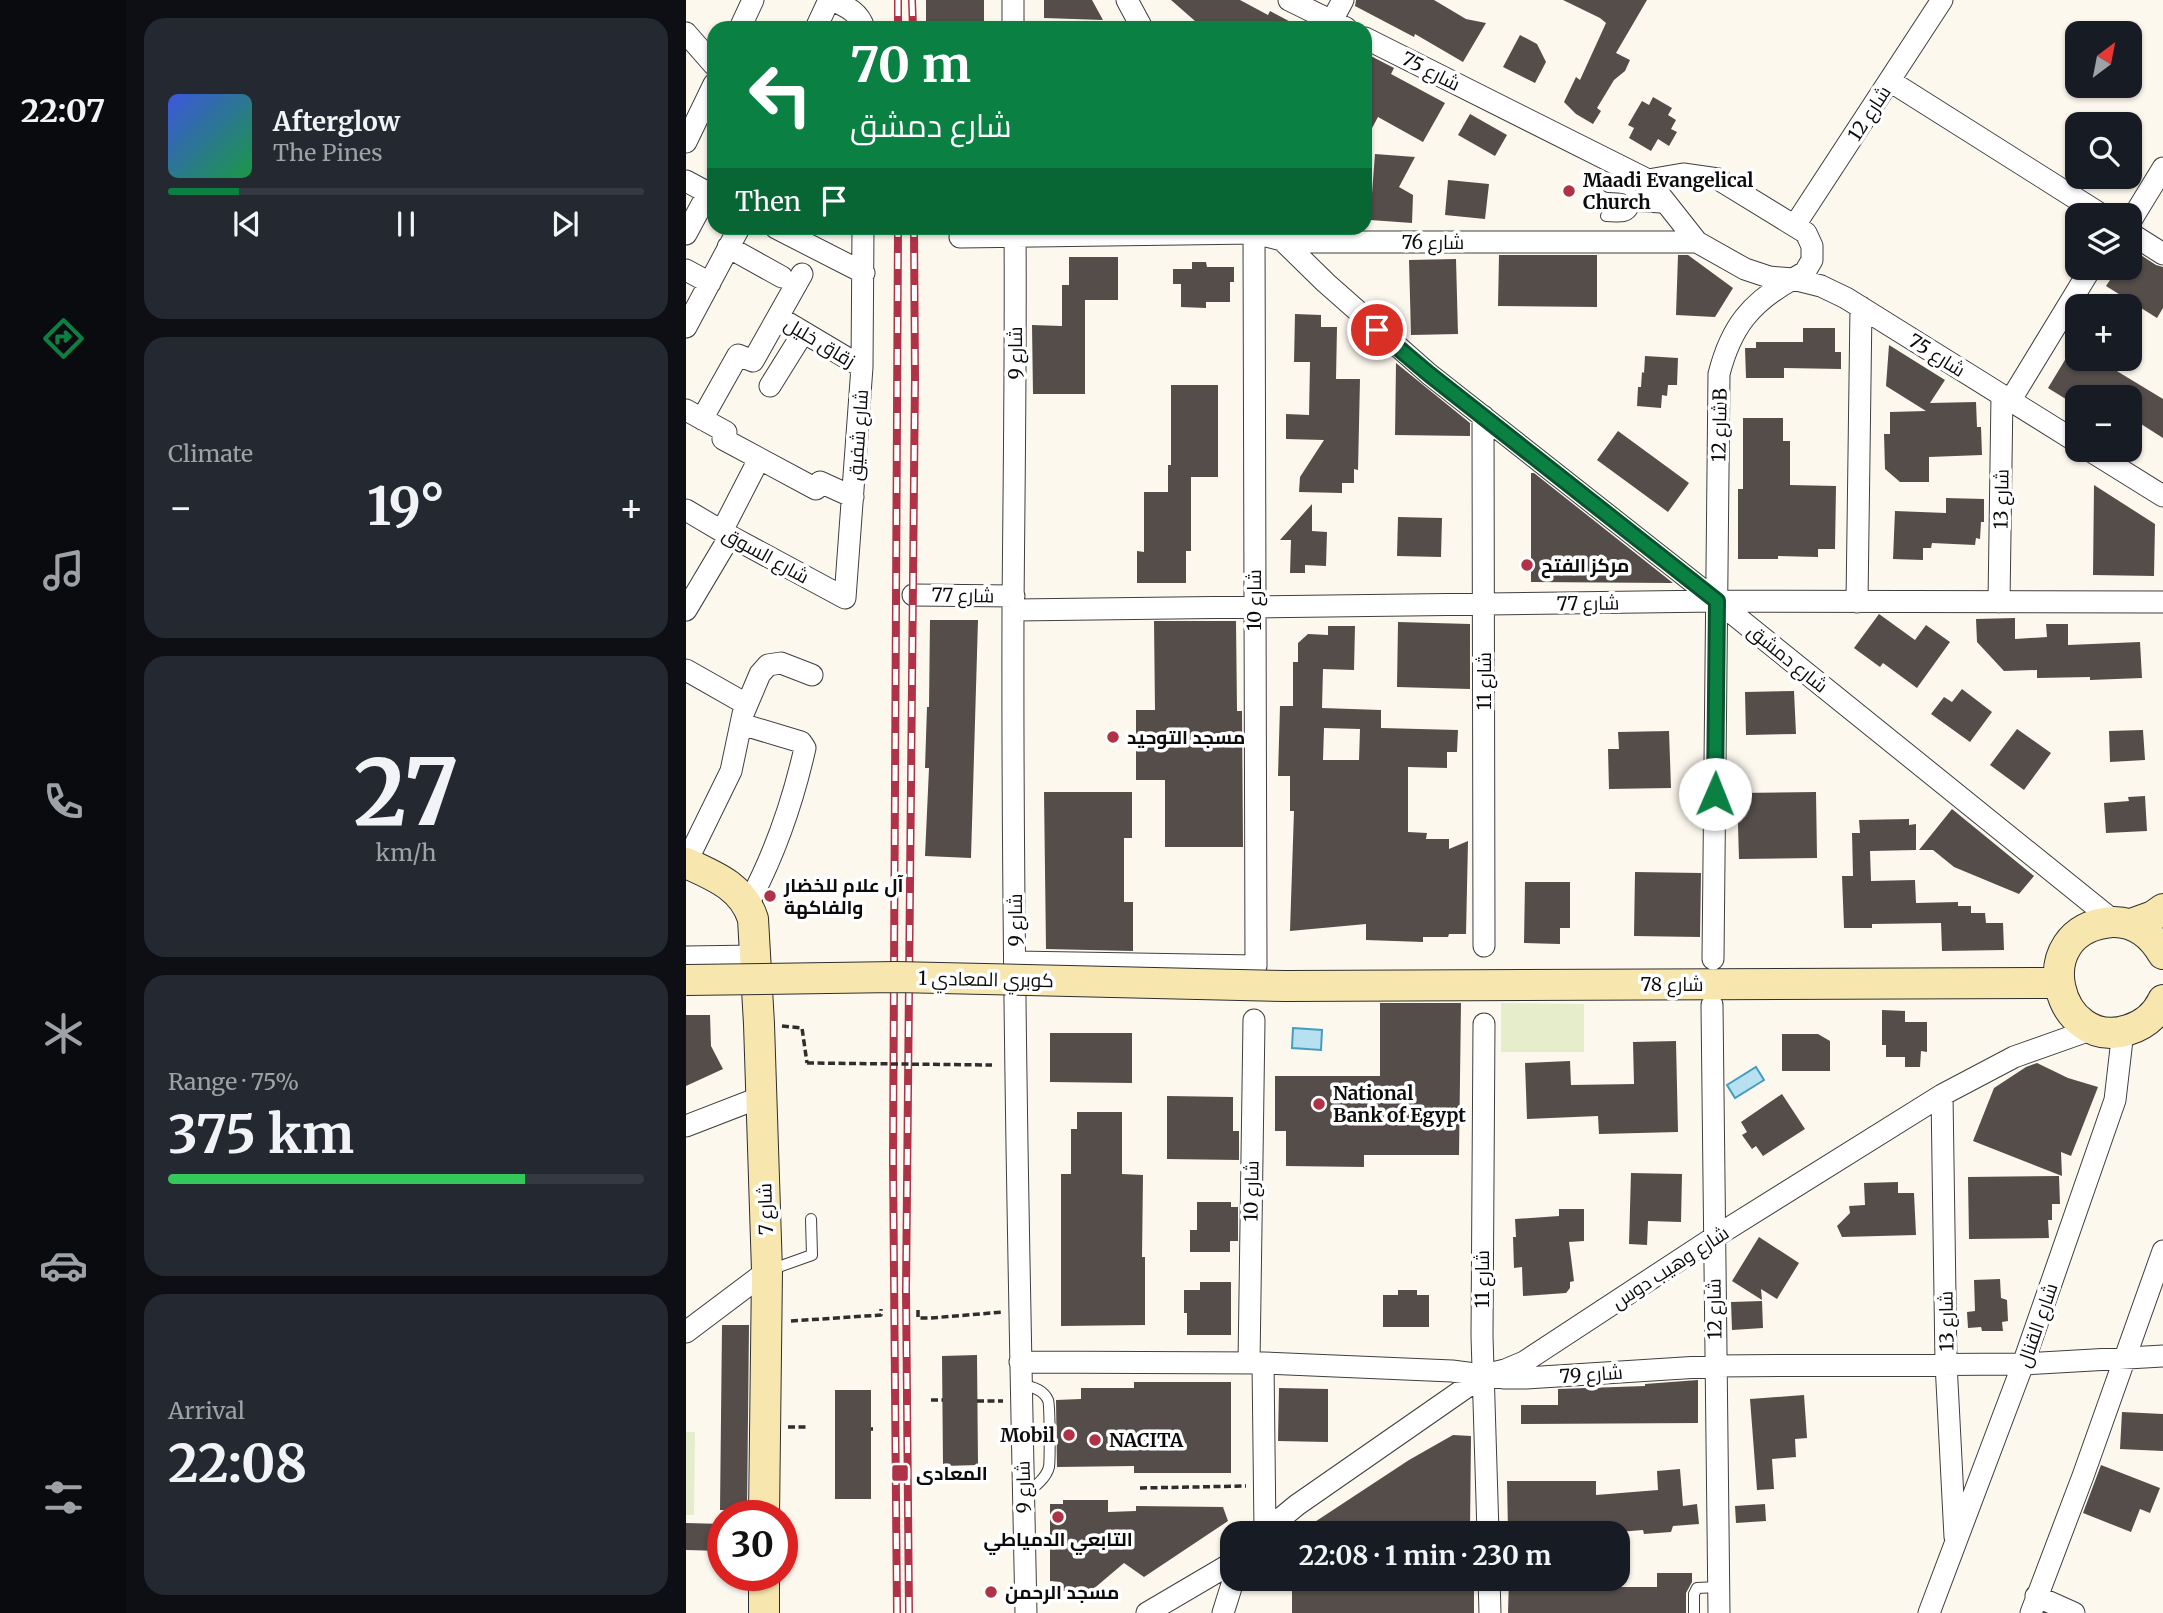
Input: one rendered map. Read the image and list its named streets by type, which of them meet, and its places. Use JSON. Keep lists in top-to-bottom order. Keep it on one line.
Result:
{"streets":{"street":["شارع 75","شارع 12","شارع 76","زقاق خليل","شارع 9","شارع 12B","شارع شفيق","شارع 13","شارع السوق","شارع 77","شارع 10","شارع دمشق","شارع 11","كوبري المعادي 1","شارع 78","شارع 7","شارع وهيب دوس","شارع القنال","شارع 79"]},"crossings":[["شارع 75","شارع 76"],["شارع 75","شارع 12B"],["شارع 75","شارع 13"],["شارع 12","شارع وهيب دوس"],["شارع 12","شارع 79"],["زقاق خليل","شارع شفيق"],["شارع 9","شارع 77"],["شارع 9","شارع 10"],["شارع 9","شارع 79"],["شارع 12B","شارع 77"],["شارع 12B","شارع دمشق"],["شارع شفيق","شارع السوق"],["شارع 13","شارع 77"],["شارع 13","شارع وهيب دوس"],["شارع 13","شارع القنال"],["شارع 13","شارع 79"],["شارع 77","شارع 10"],["شارع 77","شارع دمشق"],["شارع 77","شارع 11"],["شارع 10","شارع 79"],["شارع دمشق","شارع 11"],["شارع 11","شارع وهيب دوس"],["شارع 11","شارع 79"],["كوبري المعادي 1","شارع 78"],["شارع وهيب دوس","شارع 79"],["شارع القنال","شارع 79"]],"places":{"other":["Maadi Evangelical Church","مركز الفتح","مسجد التوحيد","آل علام للخضار والفاكهة","National Bank of Egypt","Mobil","NACITA","التابعي الدمياطي","مسجد الرحمن"],"transit":["المعادى"]},"north":"top right","page":{"tabs":"22:07","map_buttons":["+","−"],"turn":["70 m","شارع دمشق"],"song":["Afterglow","The Pines"],"then":"Then","tile":["Climate",["27","km/h"],["Range · 75%","375 km"],["Arrival","22:08"]],"heat":["−","19°","+"],"limit":"30","trip":"22:08 · 1 min · 230 m"}}
